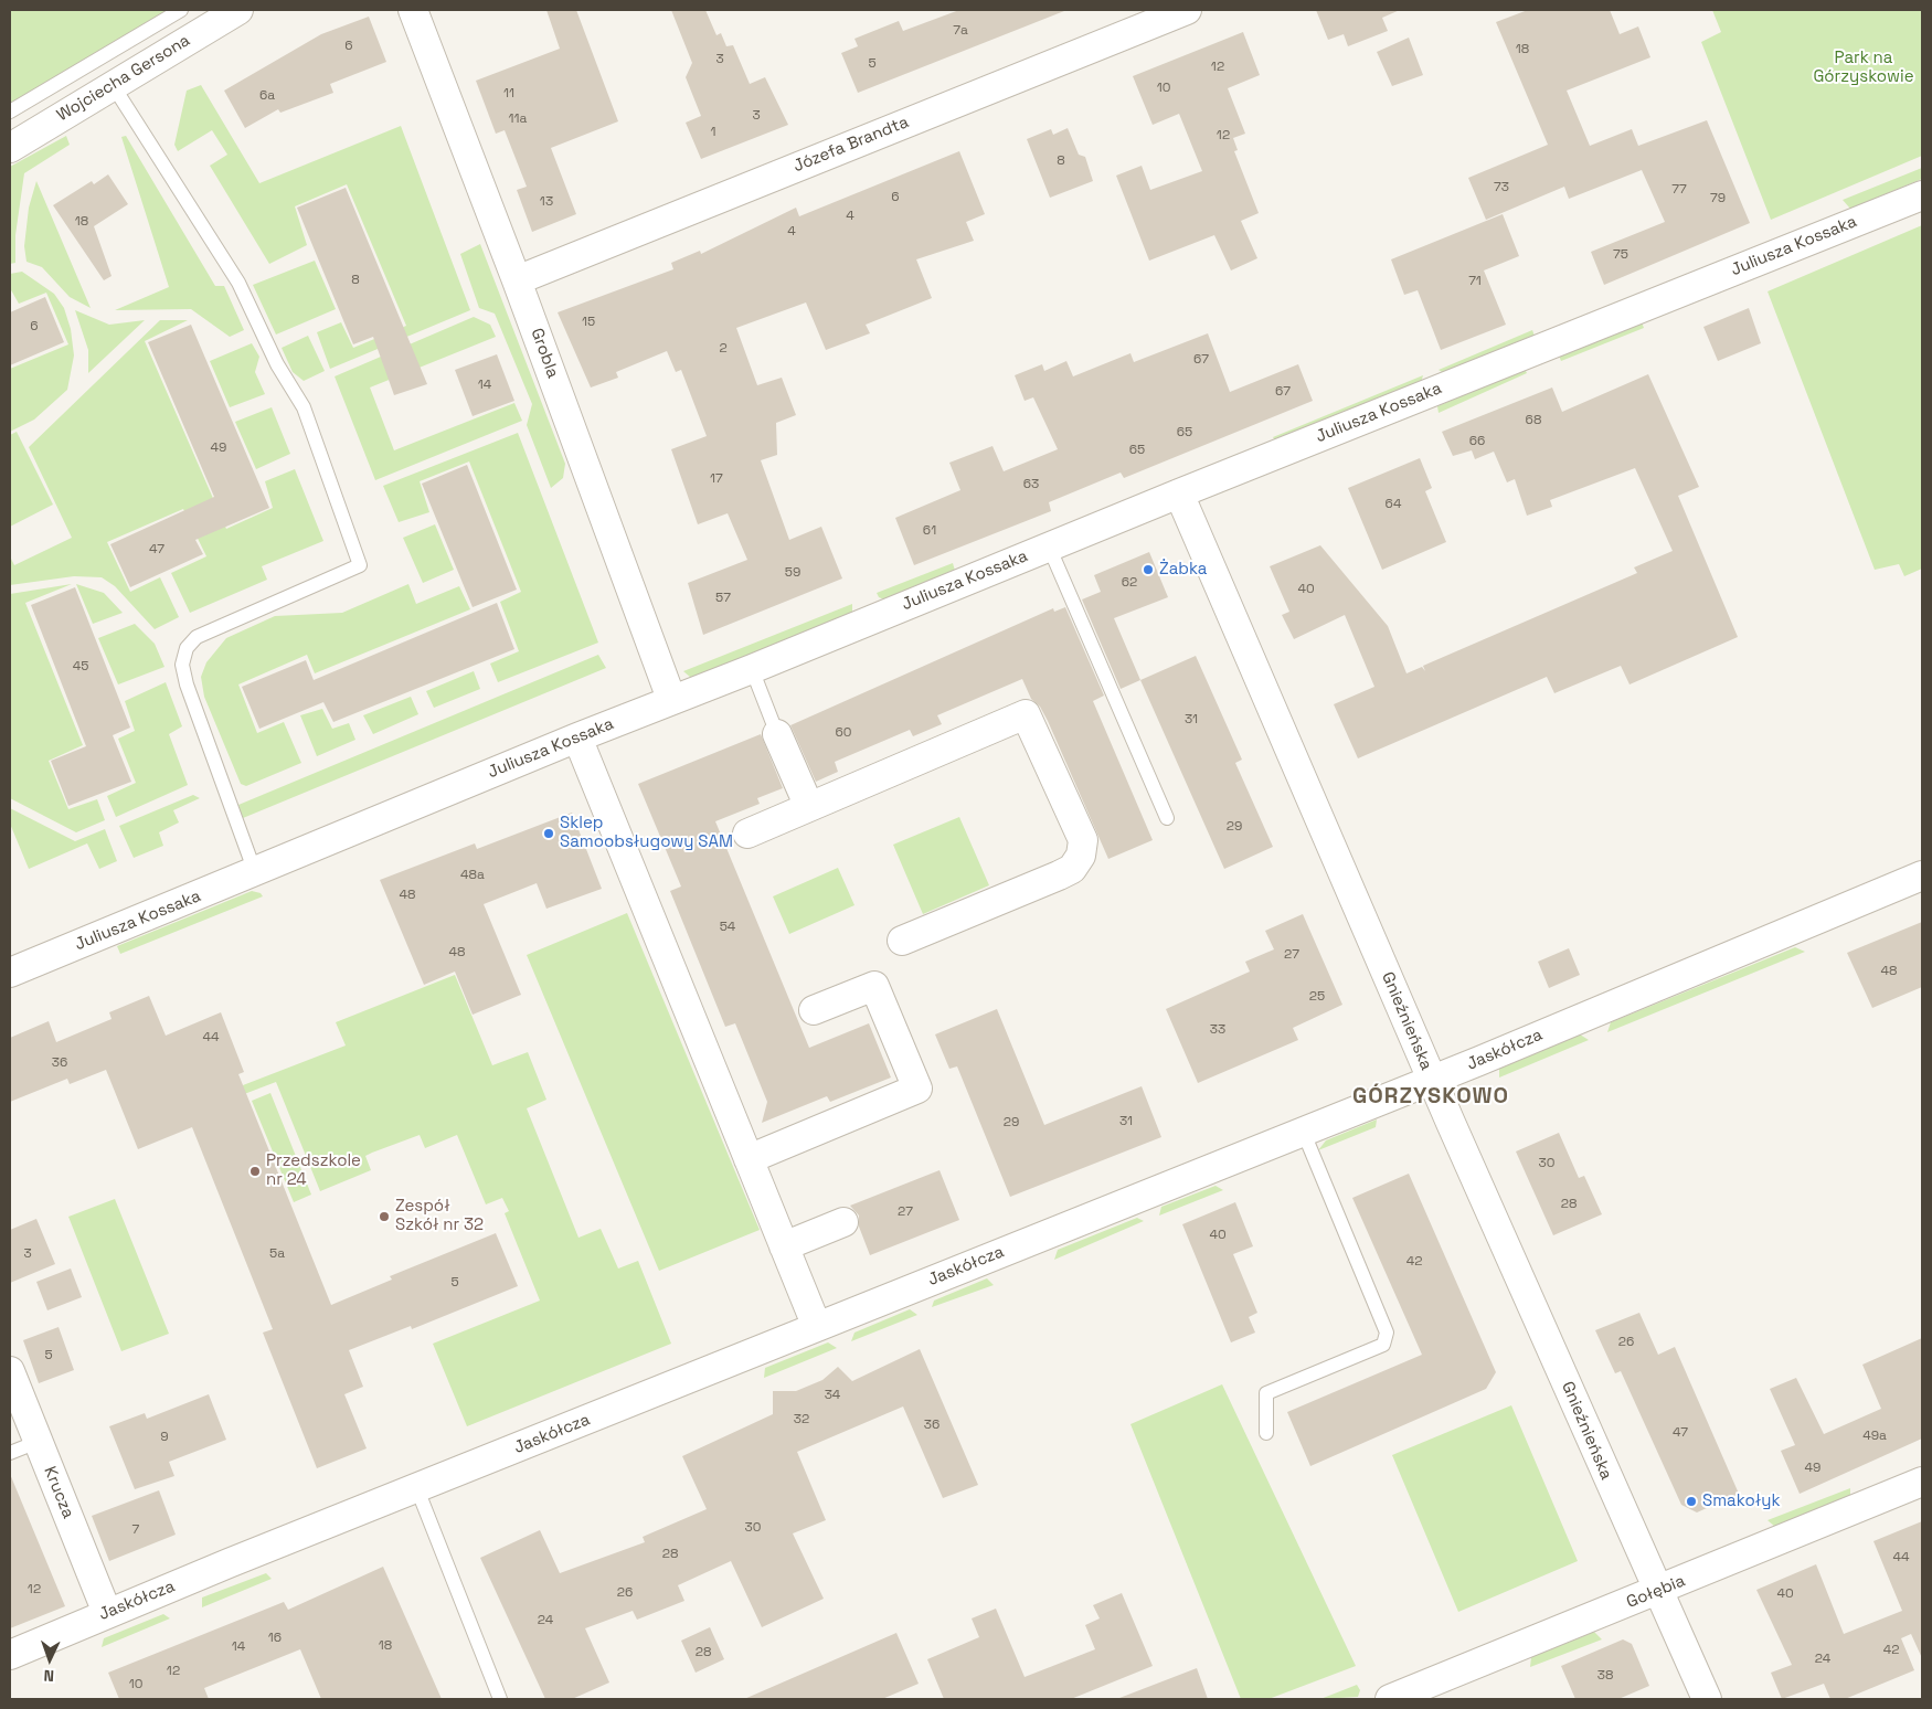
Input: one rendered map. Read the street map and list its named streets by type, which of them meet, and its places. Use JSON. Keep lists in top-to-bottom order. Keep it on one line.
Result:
{"streets":{"street":["Wojciecha Gersona","Józefa Brandta","Juliusza Kossaka","Grobla","Gnieźnieńska","Jaskółcza","Krucza","Gołębia"]},"crossings":[["Józefa Brandta","Grobla"],["Juliusza Kossaka","Grobla"],["Juliusza Kossaka","Gnieźnieńska"],["Gnieźnieńska","Jaskółcza"],["Gnieźnieńska","Gołębia"],["Jaskółcza","Krucza"]],"districts":["GÓRZYSKOWO"],"parks":["Park na Górzyskowie"],"places":["Żabka","Sklep Samoobsługowy SAM","Przedszkole nr 24","Zespół Szkół nr 32","Smakołyk"],"house_numbers":["7a","6","18","3","5","12","10","11","6a","3","11a","1","12","8","73","77","6","79","13","4","18","4","75","8","71","15","6","2","67","14","67","68","65","66","49","65","17","63","64","61","47","59","62","40","57","45","31","60","29","48a","48","54","48","27","48","25","33","44","36","31","29","30","28","27","40","3","5a","42","5","26","5","34","32","36","47","49a","9","49","30","7","28","44","12","26","40","24","16","18","14","42","28","24","12","38","10"],"north":"bottom"}
